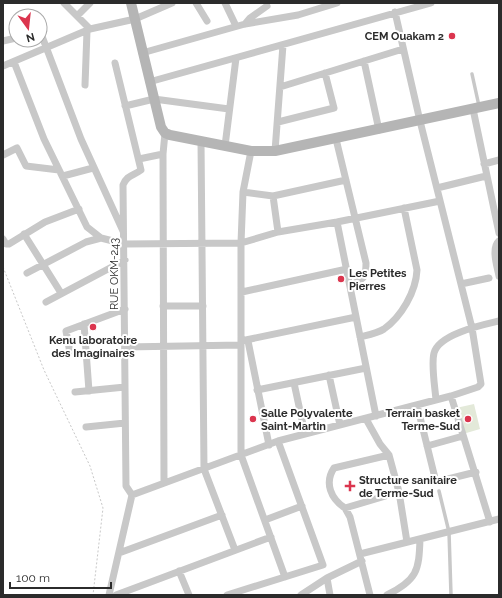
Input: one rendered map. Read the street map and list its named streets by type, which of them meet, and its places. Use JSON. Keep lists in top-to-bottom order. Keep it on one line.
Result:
{"streets":{"street":["RUE OKM-243"]},"places":{"other":["CEM Ouakam 2","Les Petites Pierres","Kenu laboratoire des Imaginaires","Salle Polyvalente Saint-Martin","Terrain basket Terme-Sud"],"health":["Structure sanitaire de Terme-Sud"]},"scale_bar":"100 m","north":"bottom"}
